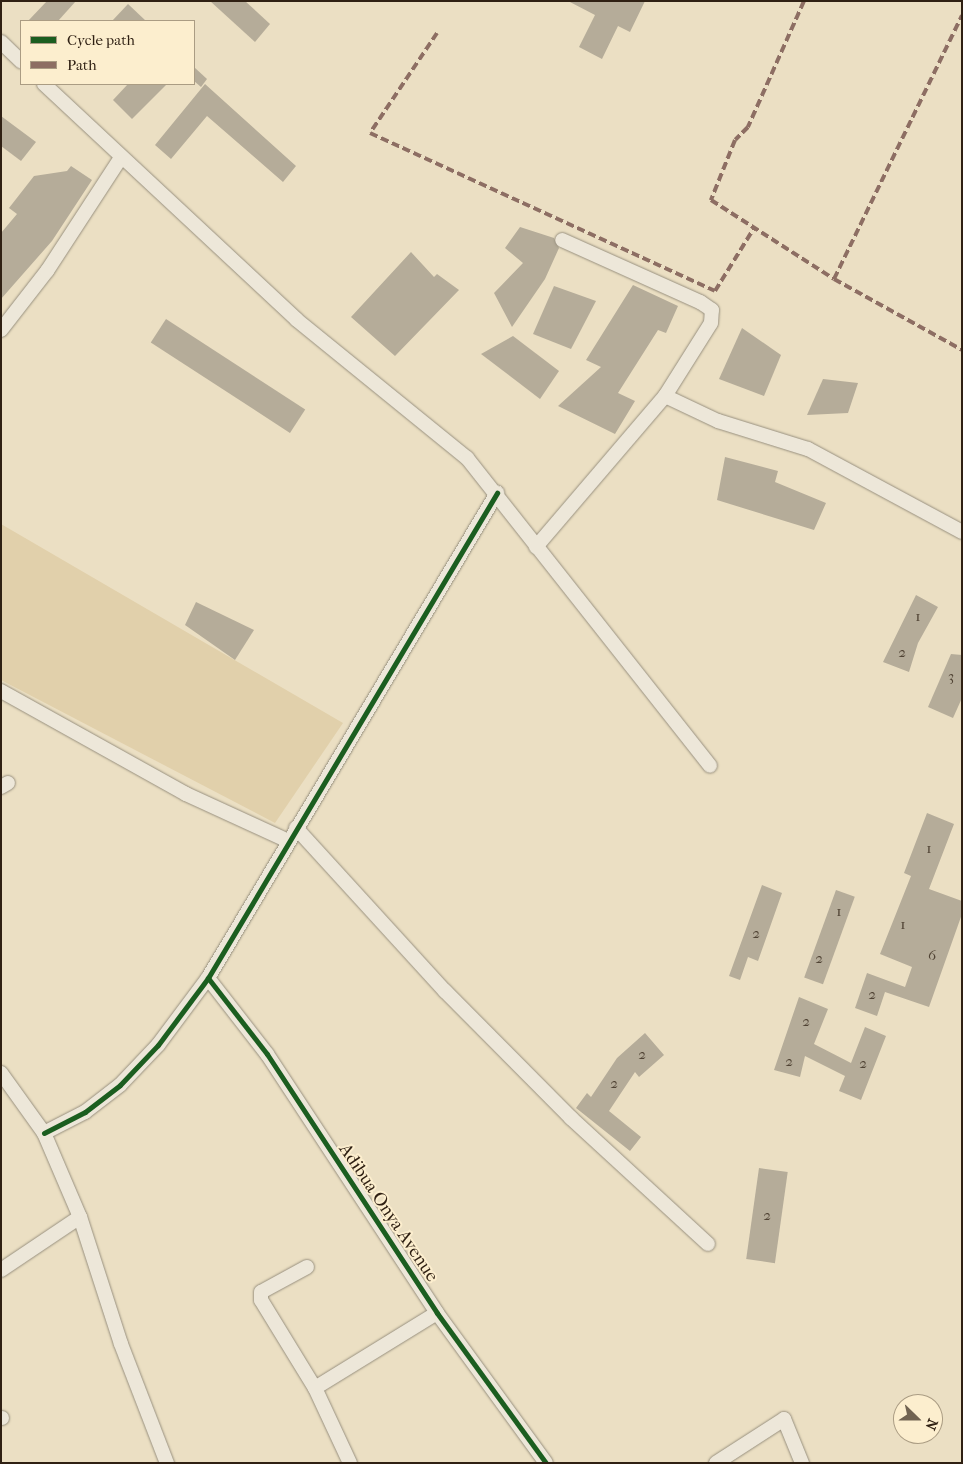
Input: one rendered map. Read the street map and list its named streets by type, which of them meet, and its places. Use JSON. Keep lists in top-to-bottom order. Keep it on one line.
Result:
{"streets":{"street":["Adibua Onya Avenue"]},"house_numbers":["1","2","3","1","1","1","2","6","2","2","2","2","2","2","2","2"],"legend":["Cycle path","Path"],"north":"right"}
